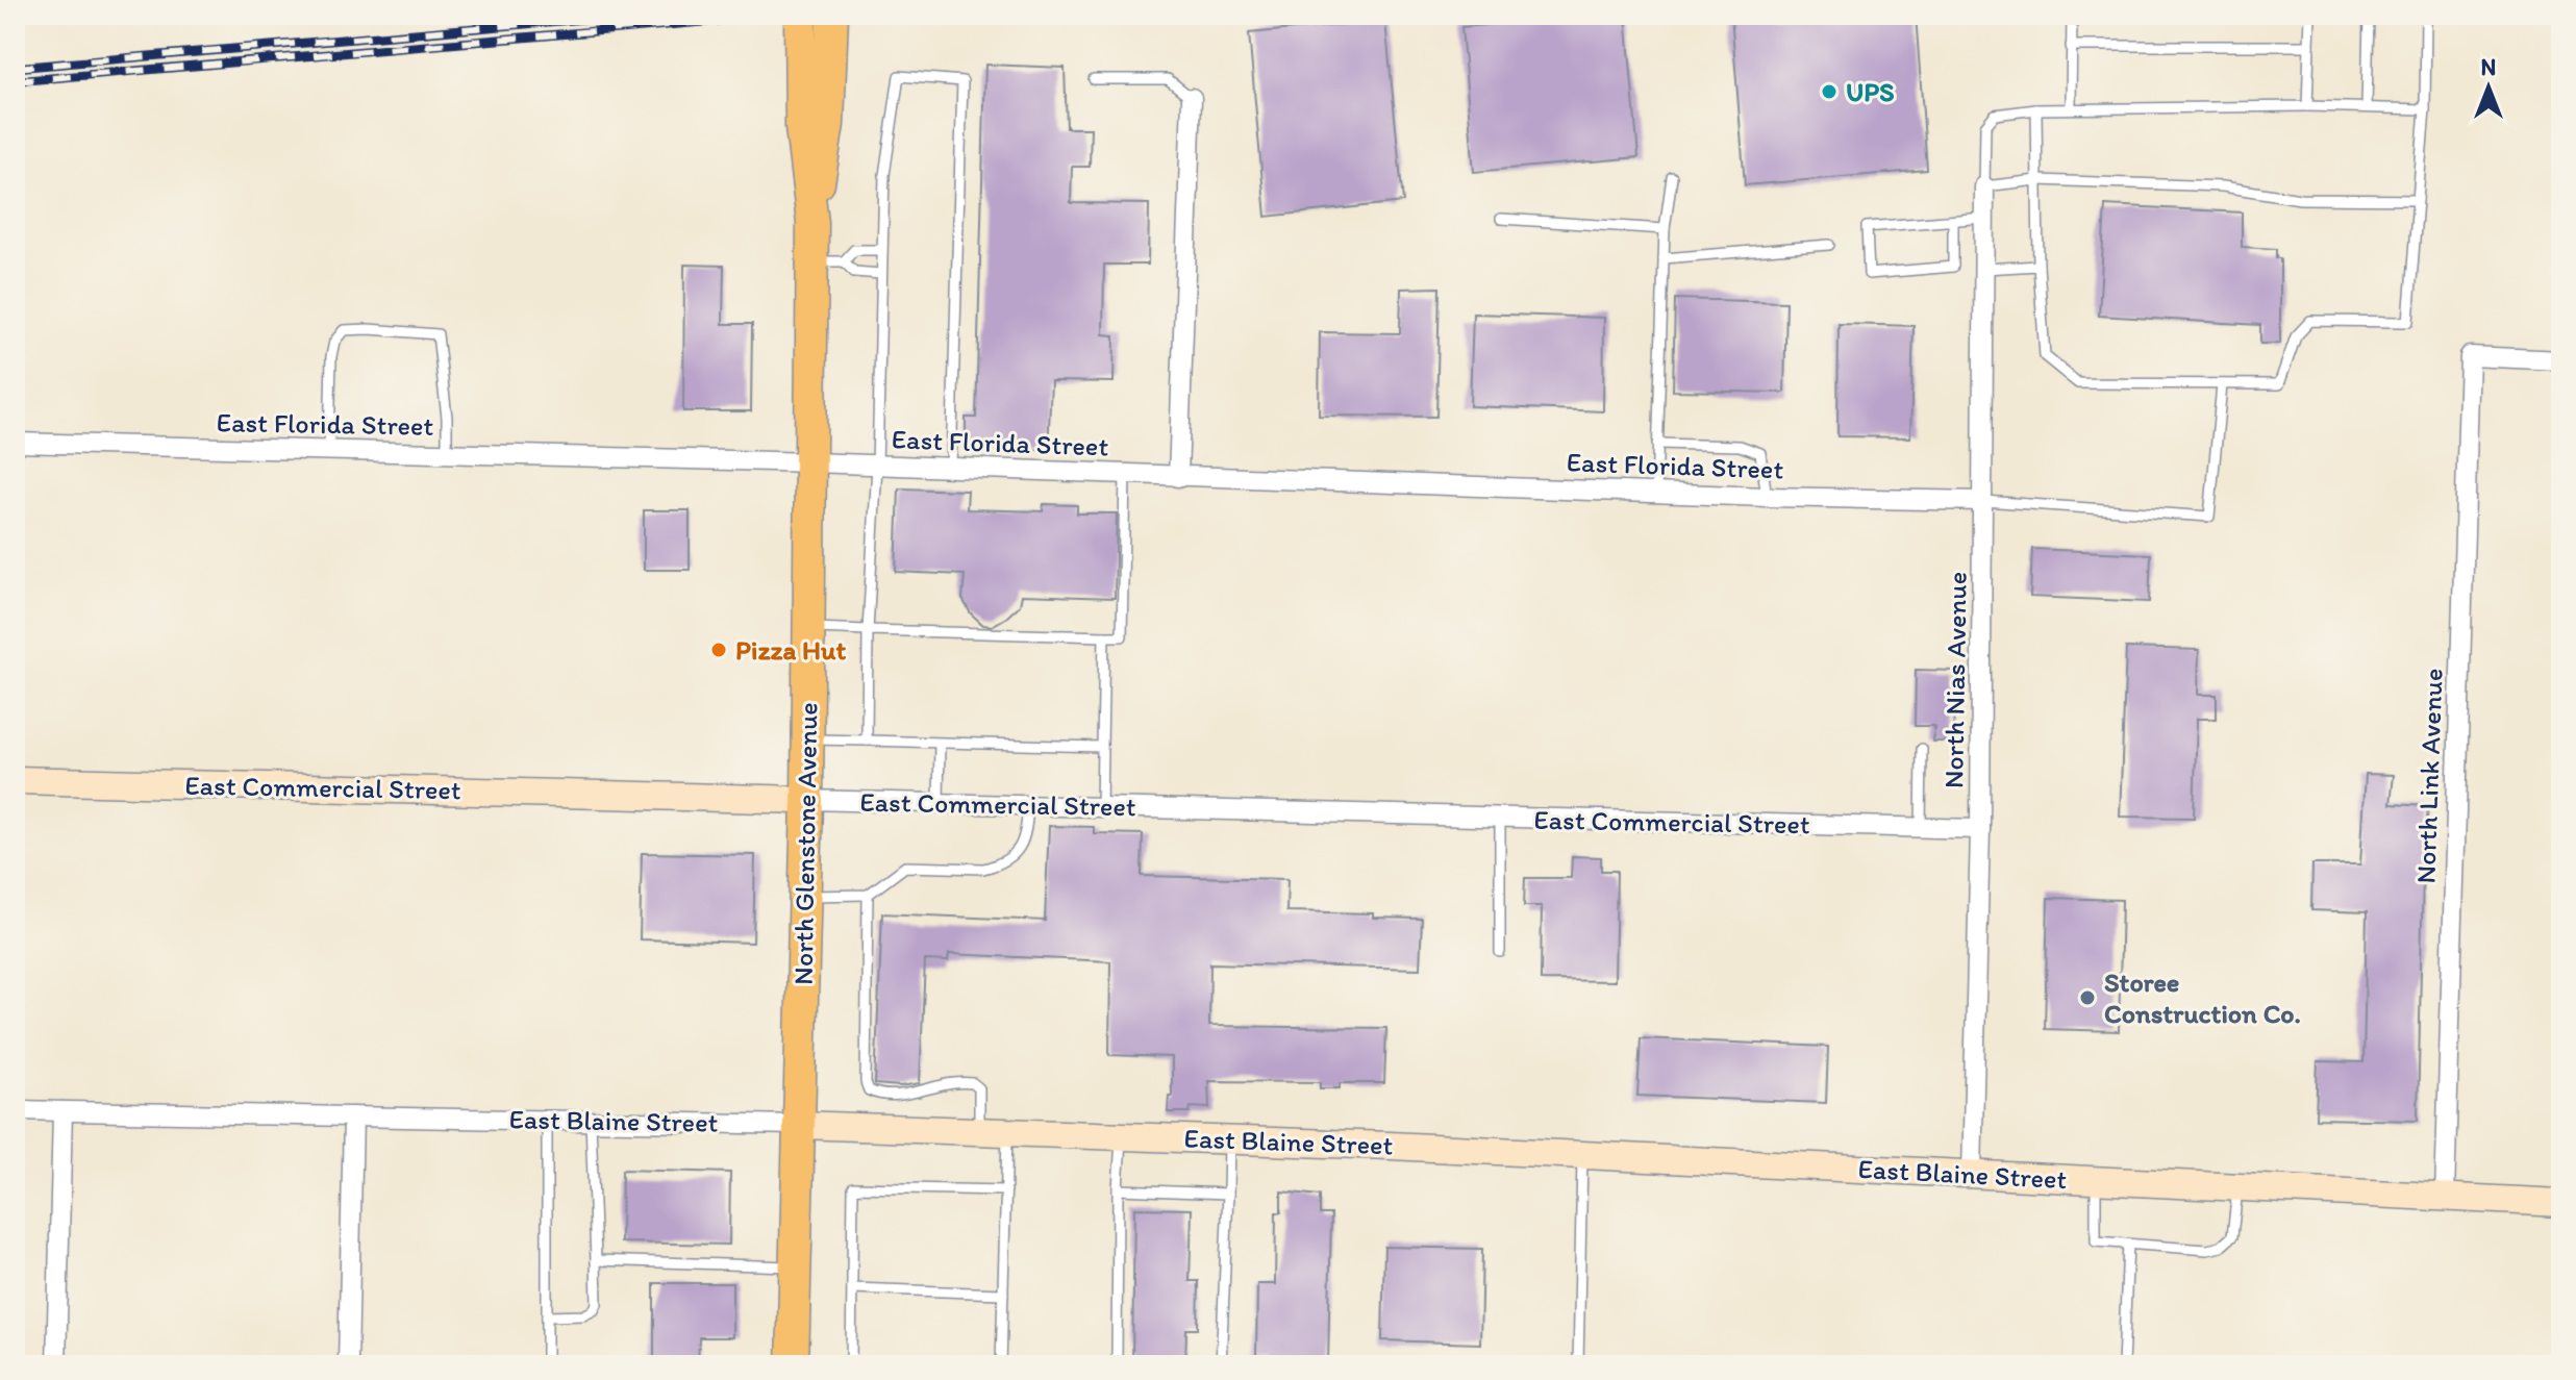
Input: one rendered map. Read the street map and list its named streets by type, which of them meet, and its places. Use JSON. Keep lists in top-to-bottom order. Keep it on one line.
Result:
{"streets":{"main road":["North Glenstone Avenue"],"street":["East Florida Street","North Nias Avenue","North Link Avenue","East Commercial Street","East Blaine Street"]},"crossings":[["East Florida Street","North Nias Avenue"],["East Florida Street","North Glenstone Avenue"],["North Nias Avenue","East Commercial Street"],["North Nias Avenue","East Blaine Street"],["North Link Avenue","East Blaine Street"],["East Commercial Street","North Glenstone Avenue"],["North Glenstone Avenue","East Blaine Street"]],"places":["UPS","Pizza Hut","Storee Construction Co."],"north":"top"}
